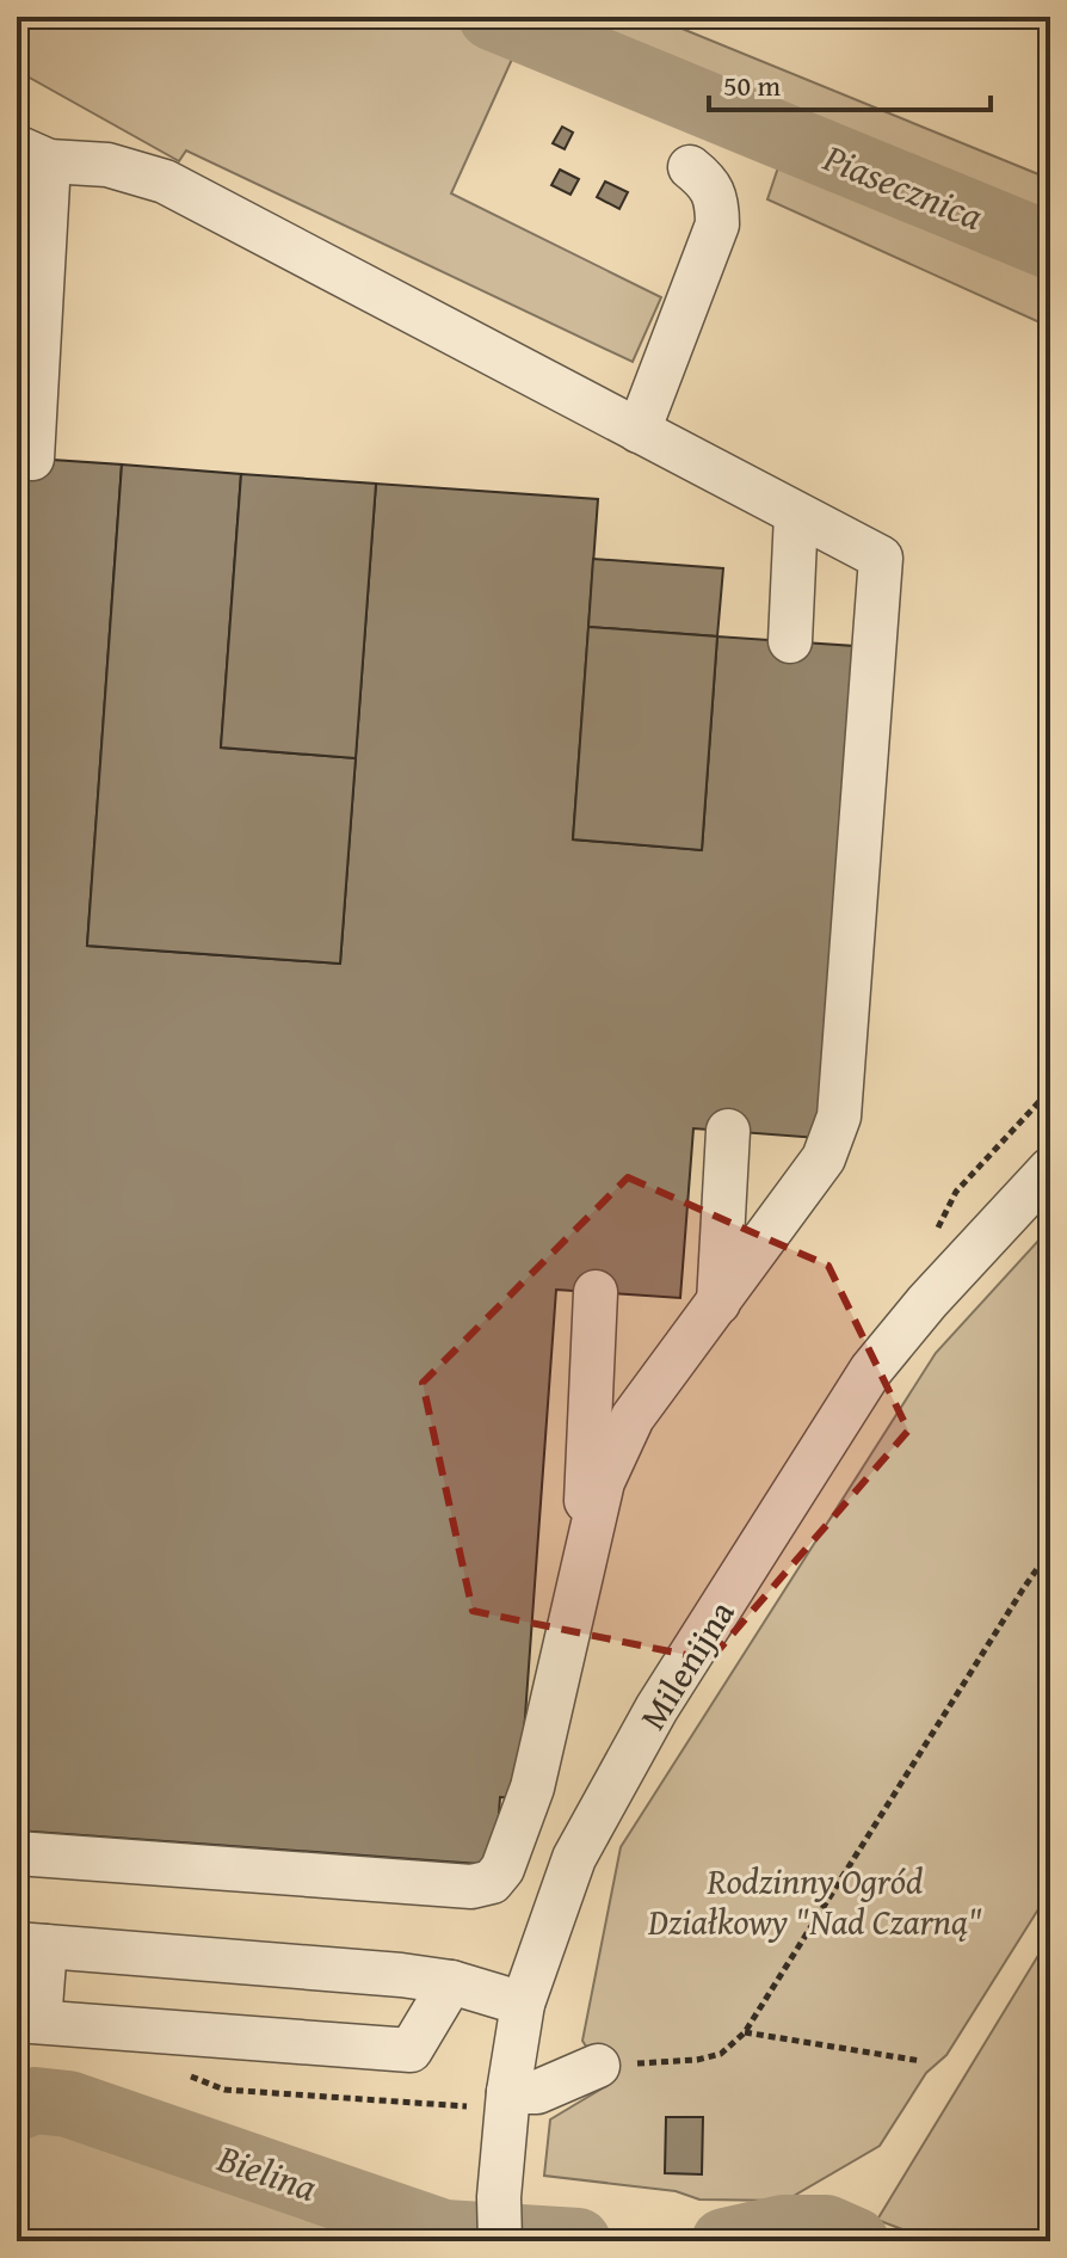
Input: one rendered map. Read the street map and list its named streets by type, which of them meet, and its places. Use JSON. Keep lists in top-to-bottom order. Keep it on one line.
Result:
{"streets":{"street":["Milenijna"]},"water":["Piasecznica","Bielina"],"parks":["Rodzinny Ogród Działkowy \"Nad Czarną\""],"scale_bar":"50 m"}
